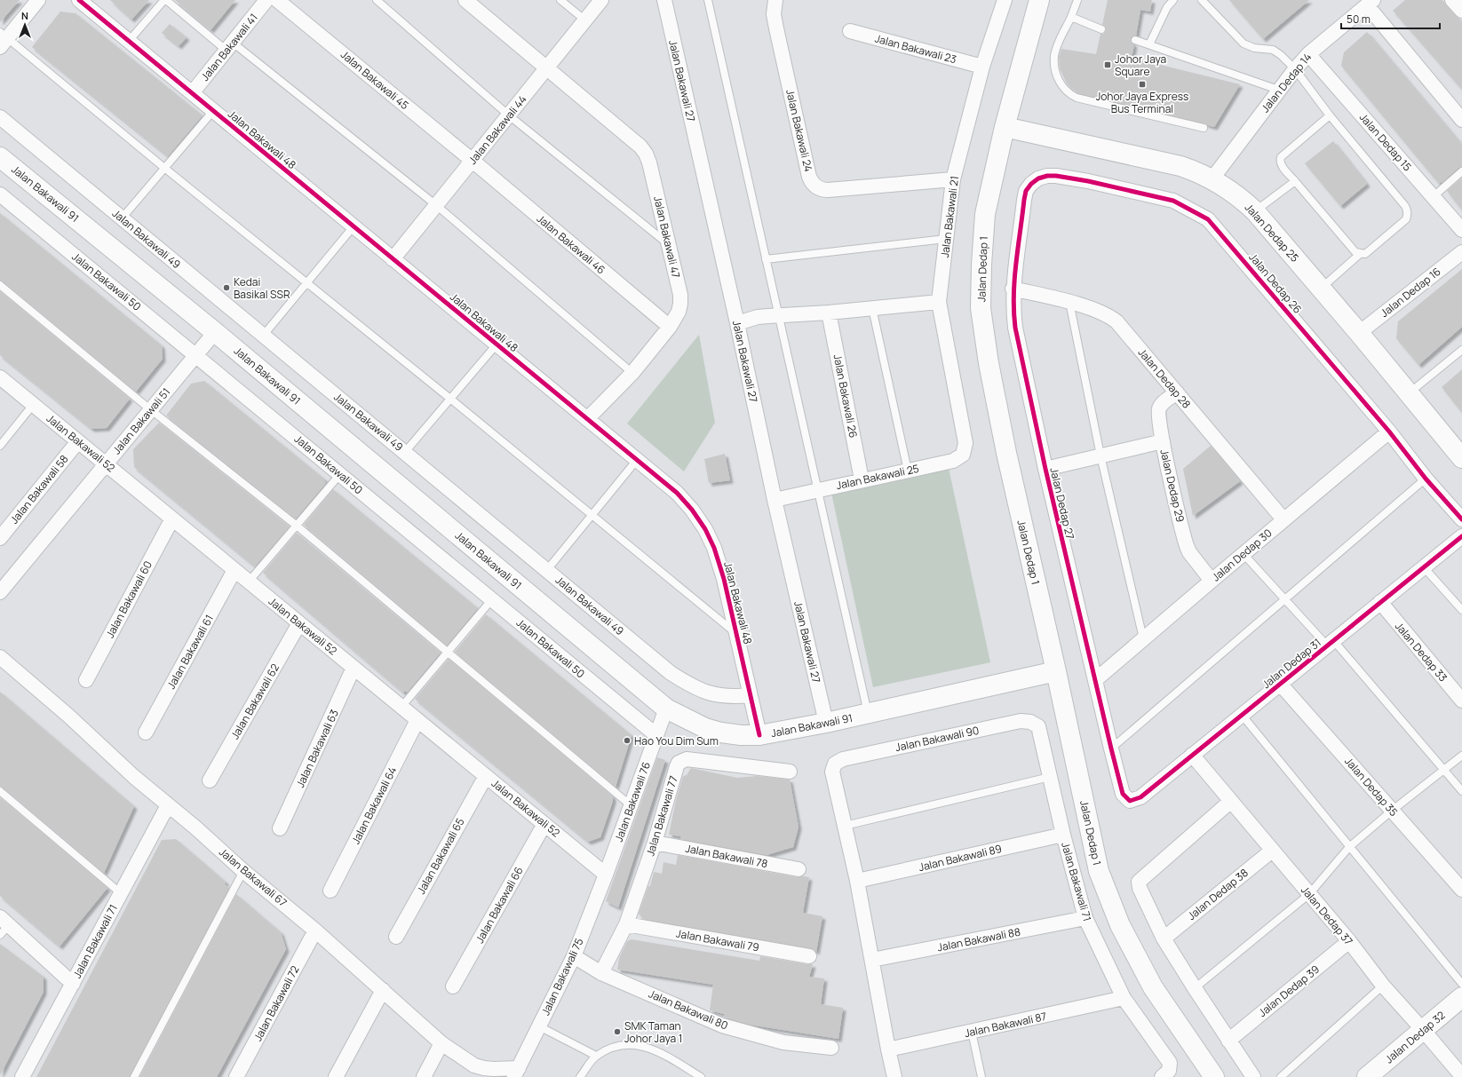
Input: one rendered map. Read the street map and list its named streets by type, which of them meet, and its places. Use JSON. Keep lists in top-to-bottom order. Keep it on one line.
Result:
{"streets":{"main road":["Jalan Bakawali 91","Jalan Dedap 25","Jalan Dedap 1","Jalan Dedap 32"],"street":["Jalan Bakawali 41","Jalan Bakawali 23","Jalan Bakawali 45","Jalan Bakawali 27","Jalan Dedap 14","Jalan Bakawali 44","Jalan Bakawali 24","Jalan Bakawali 48","Jalan Dedap 15","Jalan Bakawali 21","Jalan Bakawali 47","Jalan Bakawali 49","Jalan Bakawali 46","Jalan Bakawali 50","Jalan Dedap 26","Jalan Dedap 16","Jalan Dedap 28","Jalan Bakawali 26","Jalan Bakawali 51","Jalan Bakawali 52","Jalan Bakawali 25","Jalan Dedap 29","Jalan Bakawali 58","Jalan Dedap 27","Jalan Dedap 30","Jalan Bakawali 60","Jalan Bakawali 61","Jalan Dedap 33","Jalan Dedap 31","Jalan Bakawali 62","Jalan Bakawali 90","Jalan Bakawali 63","Jalan Dedap 35","Jalan Bakawali 76","Jalan Bakawali 64","Jalan Bakawali 77","Jalan Bakawali 65","Jalan Bakawali 78","Jalan Bakawali 89","Jalan Bakawali 67","Jalan Bakawali 71","Jalan Dedap 38","Jalan Bakawali 66","Jalan Dedap 37","Jalan Bakawali 88","Jalan Bakawali 79","Jalan Bakawali 75","Jalan Dedap 39","Jalan Bakawali 72","Jalan Bakawali 80","Jalan Bakawali 87"]},"crossings":[["Jalan Bakawali 41","Jalan Bakawali 48"],["Jalan Bakawali 23","Jalan Bakawali 21"],["Jalan Bakawali 45","Jalan Bakawali 44"],["Jalan Bakawali 45","Jalan Bakawali 46"],["Jalan Bakawali 27","Jalan Bakawali 91"],["Jalan Bakawali 27","Jalan Bakawali 25"],["Jalan Dedap 14","Jalan Dedap 15"],["Jalan Dedap 14","Jalan Dedap 25"],["Jalan Bakawali 44","Jalan Bakawali 48"],["Jalan Bakawali 44","Jalan Bakawali 47"],["Jalan Bakawali 44","Jalan Bakawali 46"],["Jalan Bakawali 24","Jalan Bakawali 21"],["Jalan Bakawali 48","Jalan Bakawali 91"],["Jalan Bakawali 48","Jalan Bakawali 47"],["Jalan Bakawali 48","Jalan Bakawali 49"],["Jalan Bakawali 91","Jalan Dedap 1"],["Jalan Bakawali 91","Jalan Bakawali 51"],["Jalan Bakawali 91","Jalan Bakawali 76"],["Jalan Bakawali 21","Jalan Bakawali 25"],["Jalan Dedap 25","Jalan Dedap 1"],["Jalan Dedap 25","Jalan Dedap 16"],["Jalan Bakawali 47","Jalan Bakawali 46"],["Jalan Bakawali 50","Jalan Bakawali 51"],["Jalan Bakawali 50","Jalan Bakawali 76"],["Jalan Dedap 26","Jalan Dedap 27"],["Jalan Dedap 26","Jalan Dedap 30"],["Jalan Dedap 28","Jalan Dedap 29"],["Jalan Dedap 28","Jalan Dedap 27"],["Jalan Dedap 28","Jalan Dedap 30"],["Jalan Bakawali 26","Jalan Bakawali 25"],["Jalan Bakawali 51","Jalan Bakawali 52"],["Jalan Bakawali 52","Jalan Bakawali 58"],["Jalan Bakawali 52","Jalan Bakawali 60"],["Jalan Bakawali 52","Jalan Bakawali 61"],["Jalan Bakawali 52","Jalan Bakawali 62"],["Jalan Bakawali 52","Jalan Bakawali 63"],["Jalan Bakawali 52","Jalan Bakawali 76"],["Jalan Bakawali 52","Jalan Bakawali 64"],["Jalan Bakawali 52","Jalan Bakawali 65"],["Jalan Bakawali 52","Jalan Bakawali 66"],["Jalan Bakawali 52","Jalan Bakawali 75"],["Jalan Dedap 29","Jalan Dedap 30"],["Jalan Dedap 27","Jalan Dedap 30"],["Jalan Dedap 27","Jalan Dedap 31"],["Jalan Dedap 33","Jalan Dedap 31"],["Jalan Dedap 31","Jalan Dedap 35"],["Jalan Dedap 31","Jalan Dedap 37"],["Jalan Bakawali 90","Jalan Bakawali 71"],["Jalan Bakawali 76","Jalan Bakawali 75"],["Jalan Bakawali 77","Jalan Bakawali 78"],["Jalan Bakawali 77","Jalan Bakawali 79"],["Jalan Bakawali 77","Jalan Bakawali 80"],["Jalan Bakawali 89","Jalan Bakawali 71"],["Jalan Bakawali 67","Jalan Bakawali 71"],["Jalan Bakawali 67","Jalan Bakawali 75"],["Jalan Bakawali 67","Jalan Bakawali 72"],["Jalan Bakawali 71","Jalan Bakawali 88"],["Jalan Bakawali 71","Jalan Bakawali 87"],["Jalan Dedap 38","Jalan Dedap 37"],["Jalan Dedap 37","Jalan Dedap 39"],["Jalan Dedap 37","Jalan Dedap 32"],["Jalan Bakawali 75","Jalan Bakawali 80"]],"places":{"transit":["Johor Jaya Square","Johor Jaya Express Bus Terminal"],"other":["Kedai Basikal SSR","Hao You Dim Sum","SMK Taman Johor Jaya 1"]},"scale_bar":"50 m","north":"top"}
